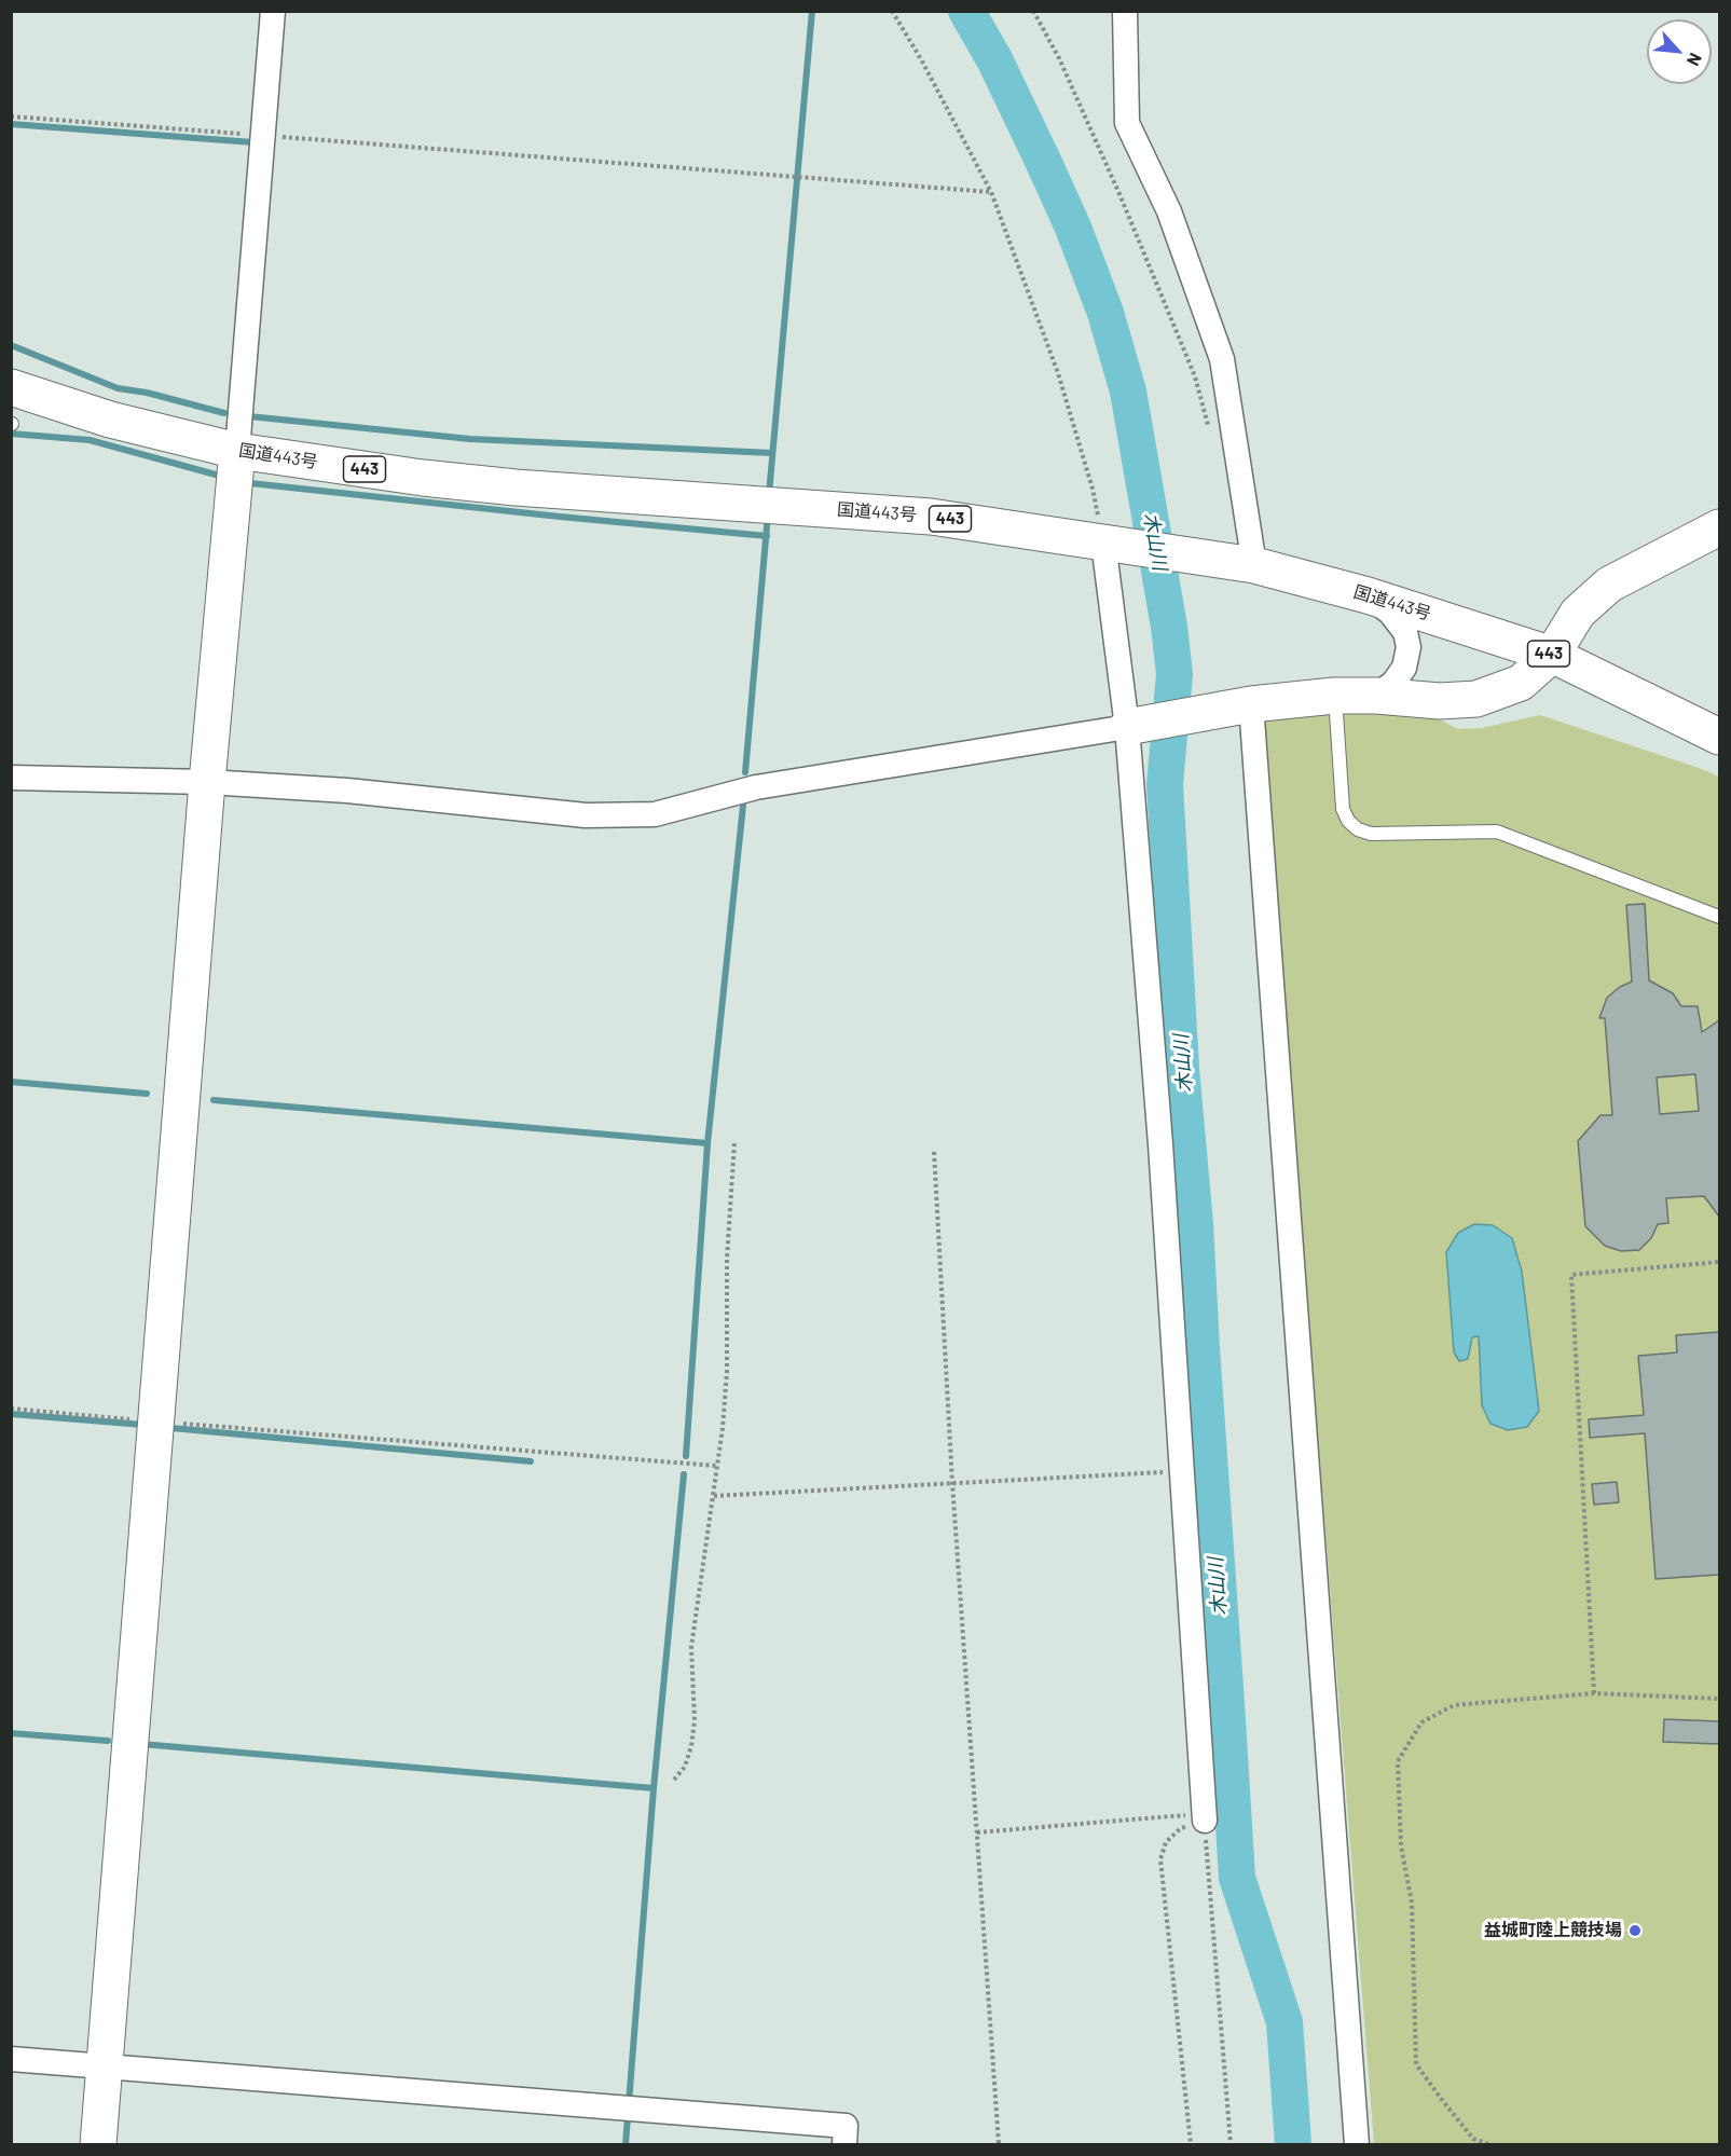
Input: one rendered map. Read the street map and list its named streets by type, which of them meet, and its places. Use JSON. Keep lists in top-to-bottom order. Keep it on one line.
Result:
{"streets":{"main road":["国道443号","443"]},"water":["木山川"],"places":["益城町陸上競技場"],"north":"bottom right"}
